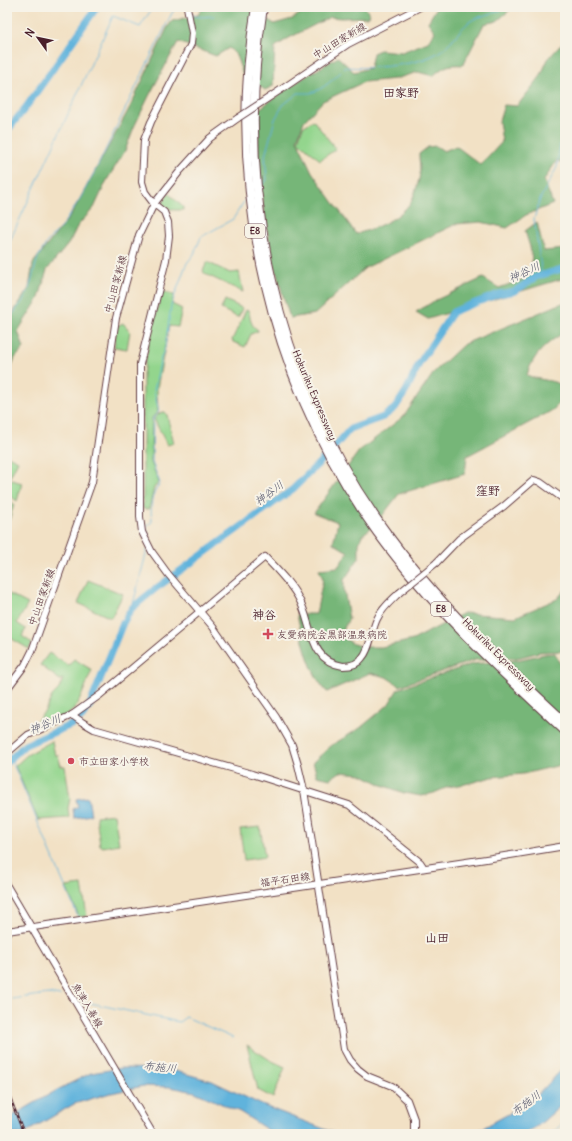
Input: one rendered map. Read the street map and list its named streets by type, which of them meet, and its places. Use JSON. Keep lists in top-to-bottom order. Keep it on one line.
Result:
{"streets":{"highway":["E8","Hokuriku Expressway"],"street":["中山田家新線","福平石田線","魚津入善線"]},"crossings":[["福平石田線","魚津入善線"]],"districts":["田家野","窪野","神谷","山田"],"water":["神谷川","布施川"],"places":{"health":["友愛病院会黒部温泉病院"],"other":["市立田家小学校"]},"north":"top left"}
